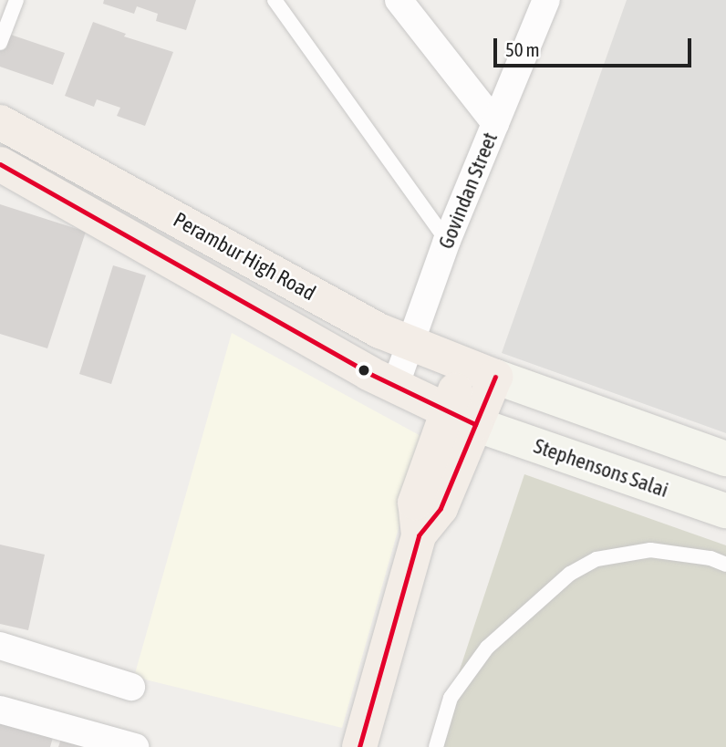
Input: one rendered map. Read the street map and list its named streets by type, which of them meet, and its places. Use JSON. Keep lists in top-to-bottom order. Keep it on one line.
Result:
{"streets":{"main road":["Perambur High Road","Stephensons Salai"],"street":["Govindan Street"]},"crossings":[["Govindan Street","Perambur High Road"],["Perambur High Road","Stephensons Salai"]],"scale_bar":"50 m"}
